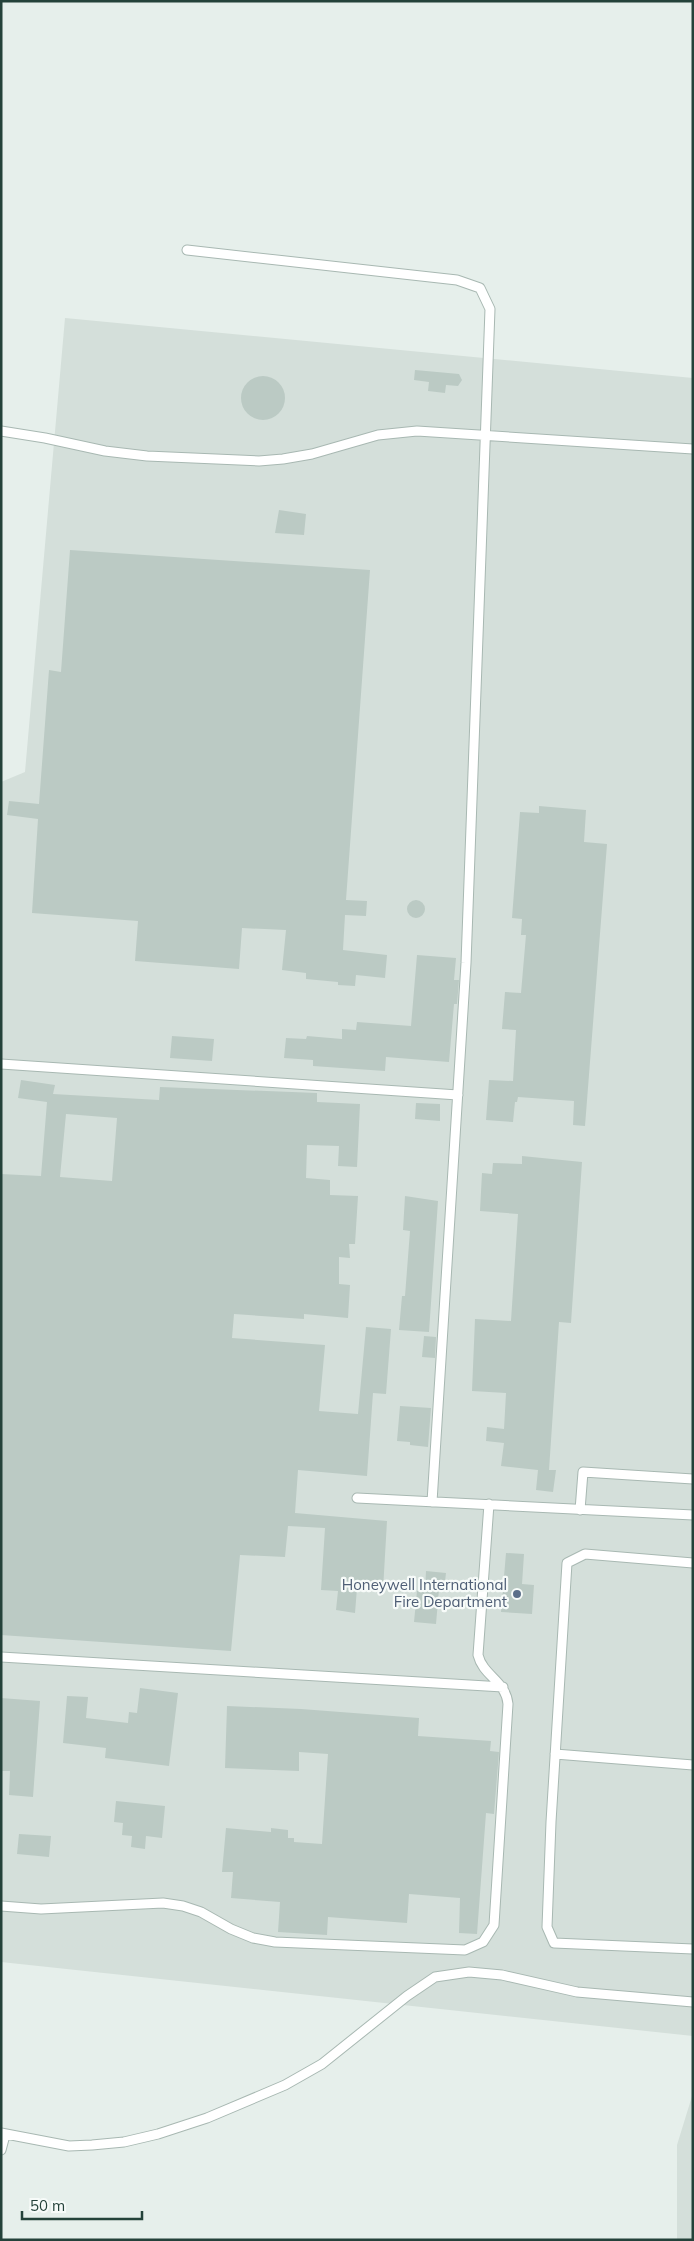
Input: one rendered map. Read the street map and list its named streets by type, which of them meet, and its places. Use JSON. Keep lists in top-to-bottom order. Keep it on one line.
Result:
{"places":["Honeywell International Fire Department"],"scale_bar":"50 m"}
